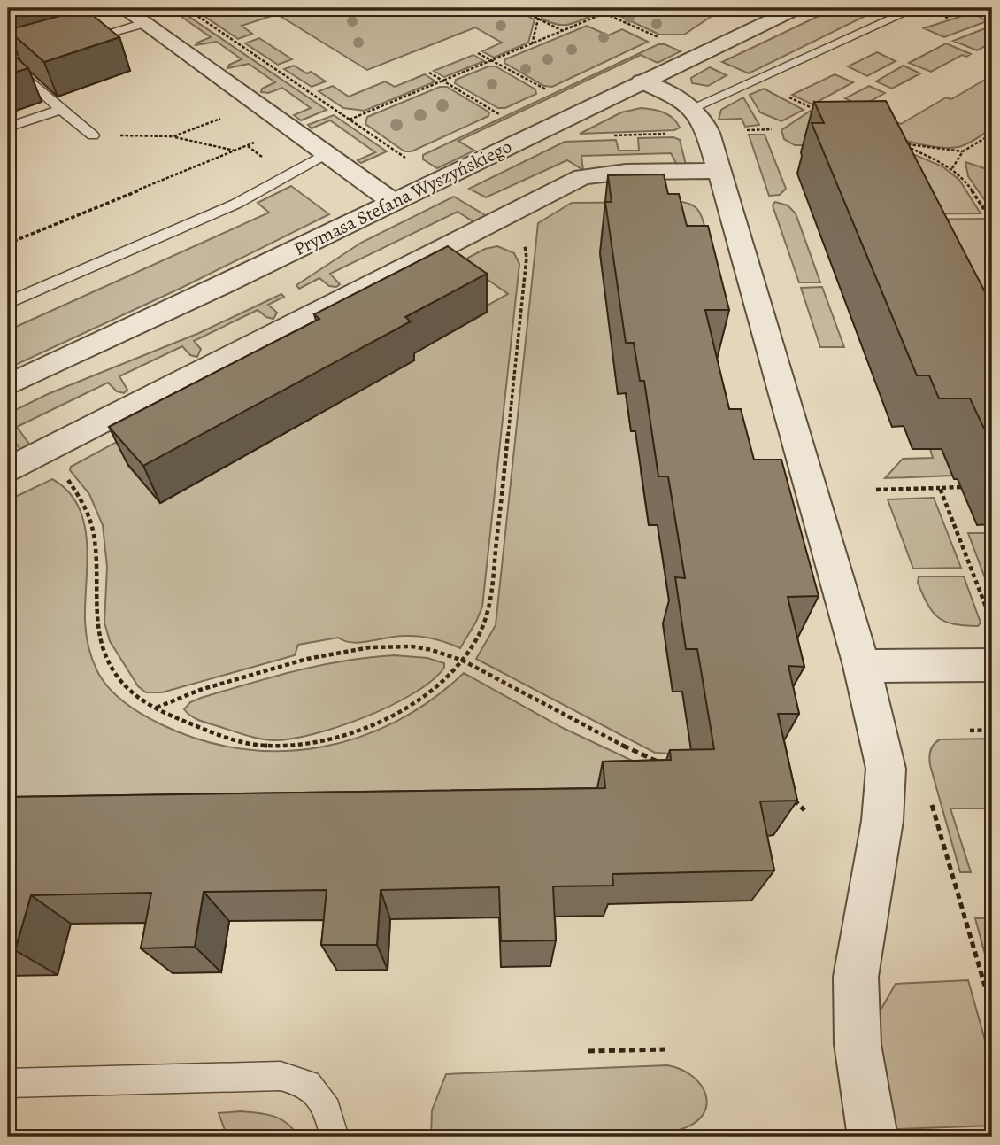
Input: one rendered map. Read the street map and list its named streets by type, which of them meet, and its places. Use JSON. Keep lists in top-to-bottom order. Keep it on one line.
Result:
{"streets":{"street":["Prymasa Stefana Wyszyńskiego"]}}
